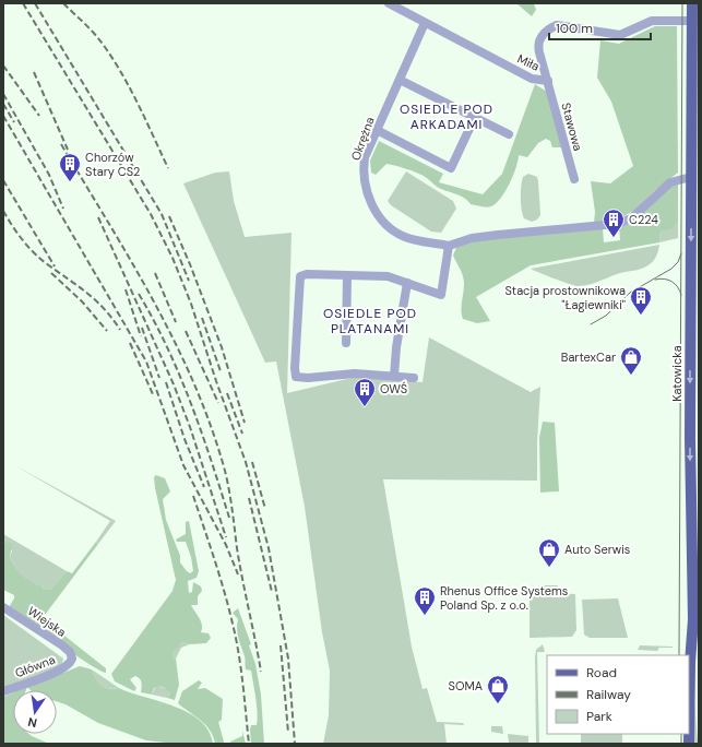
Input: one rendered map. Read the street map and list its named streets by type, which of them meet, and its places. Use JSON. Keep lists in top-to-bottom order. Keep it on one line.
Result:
{"streets":{"main road":["Katowicka"],"street":["Miła","Stawowa","Okrężna","Wiejska","Główna"]},"crossings":[["Miła","Stawowa"],["Miła","Okrężna"],["Miła","Katowicka"],["Okrężna","Katowicka"],["Wiejska","Główna"]],"one_way":["Katowicka"],"districts":["OSIEDLE POD ARKADAMI","OSIEDLE POD PLATANAMI"],"places":{"building":["Chorzów Stary CS2","C224","Stacja prostownikowa \"Łagiewniki\"","OWŚ","Rhenus Office Systems Poland Sp. z o.o."],"shop":["BartexCar","Auto Serwis","SOMA"]},"legend":["Road","Railway","Park"],"scale_bar":"100 m","north":"bottom"}
